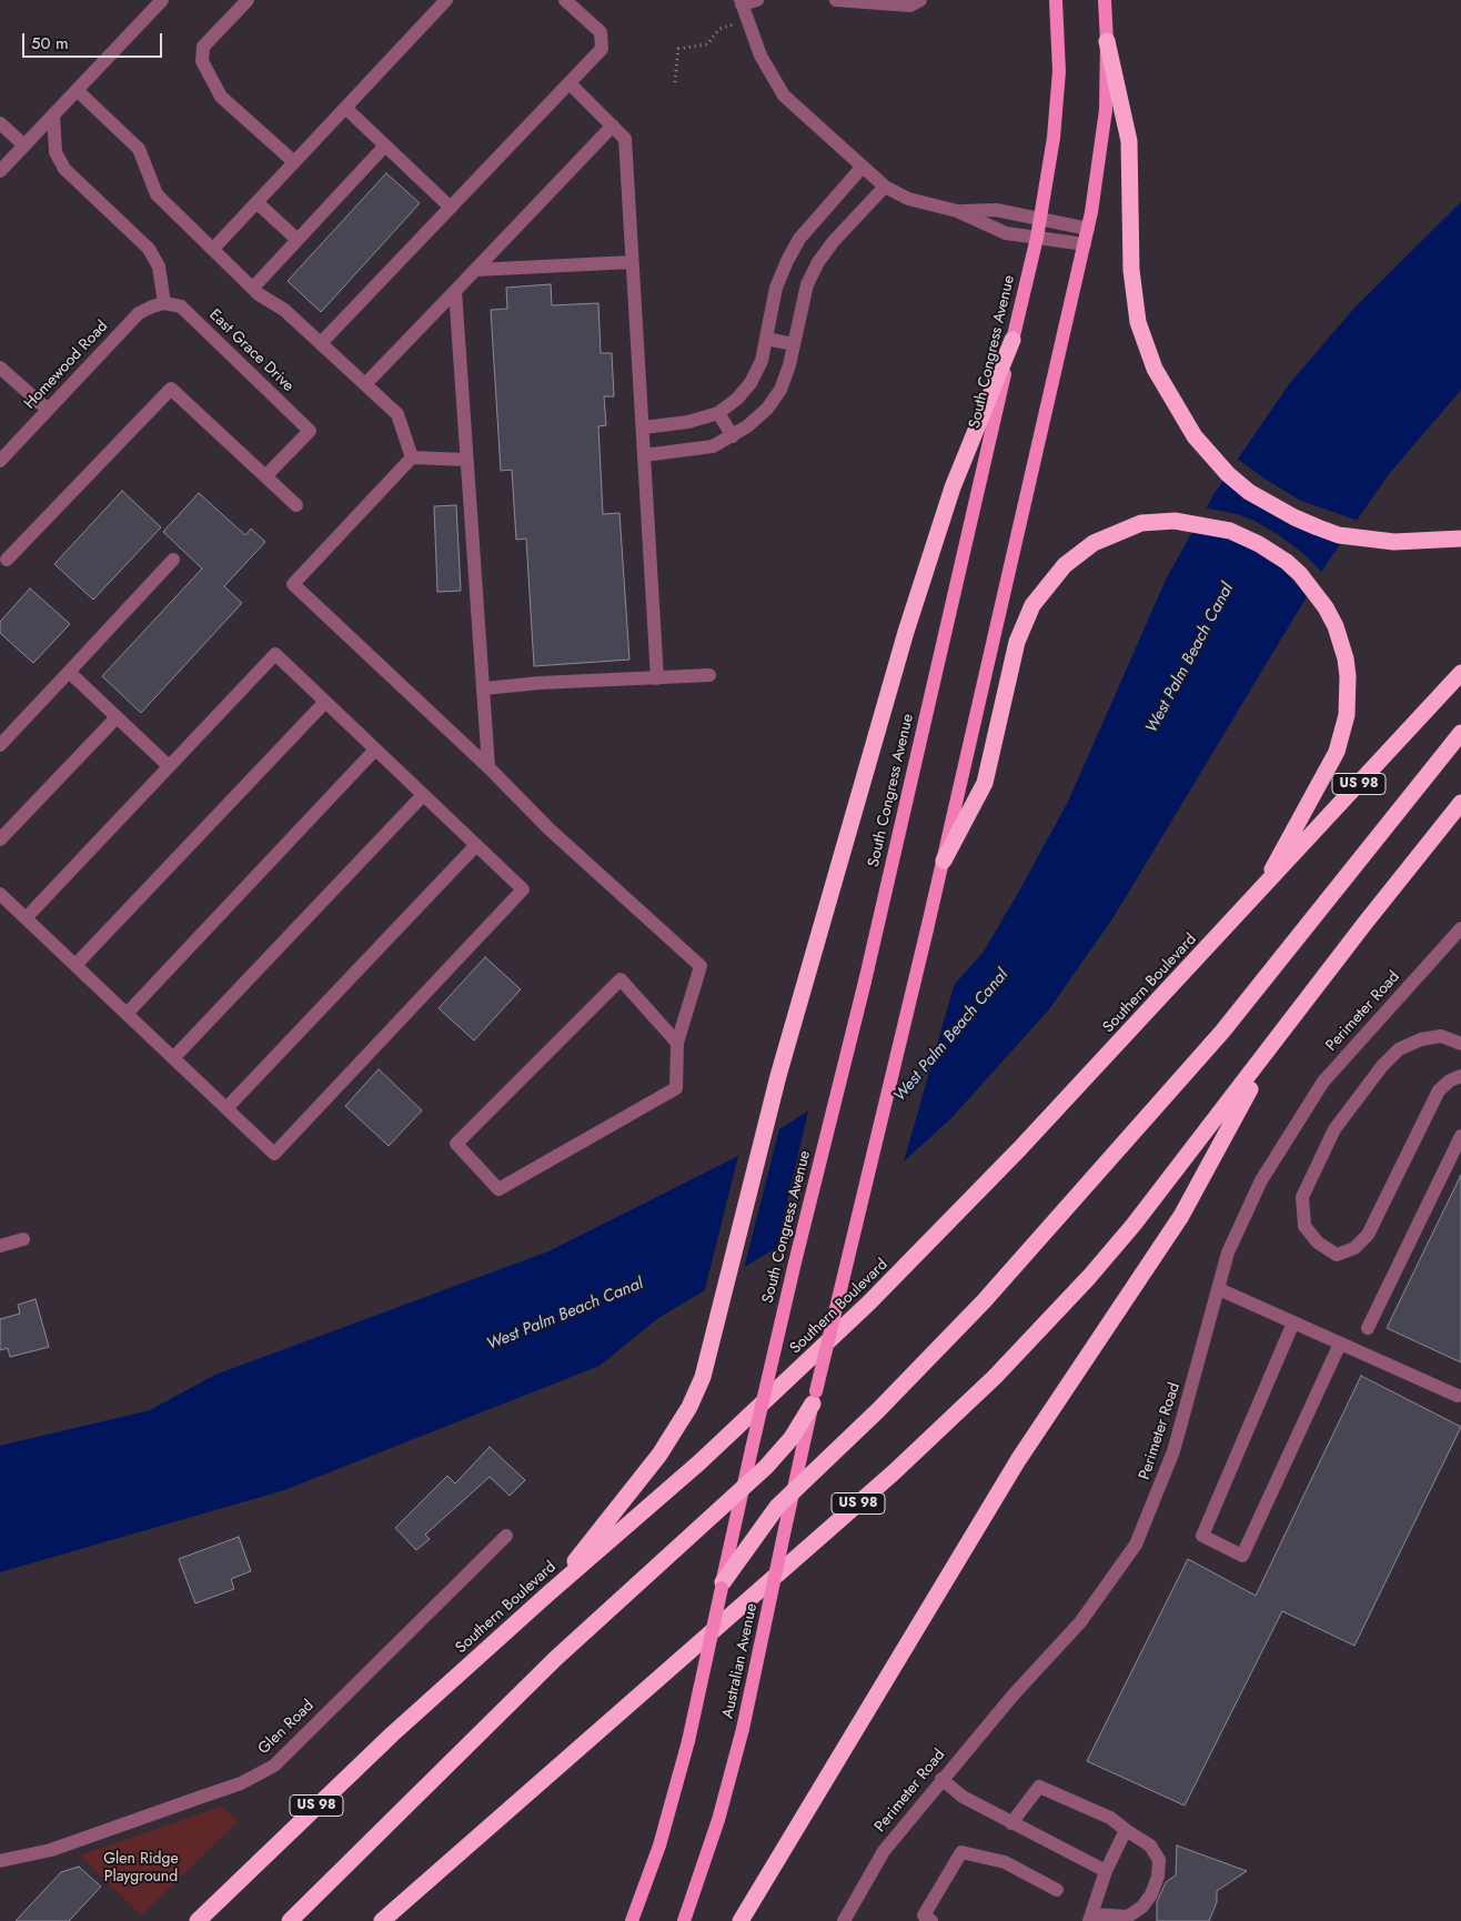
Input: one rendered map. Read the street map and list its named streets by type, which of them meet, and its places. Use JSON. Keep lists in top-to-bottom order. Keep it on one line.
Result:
{"streets":{"highway":["US 98","Southern Boulevard"],"main road":["South Congress Avenue","Australian Avenue"],"street":["East Grace Drive","Homewood Road","Perimeter Road","Glen Road"]},"crossings":[["East Grace Drive","Homewood Road"]],"water":["West Palm Beach Canal"],"parks":["Glen Ridge Playground"],"scale_bar":"50 m"}
